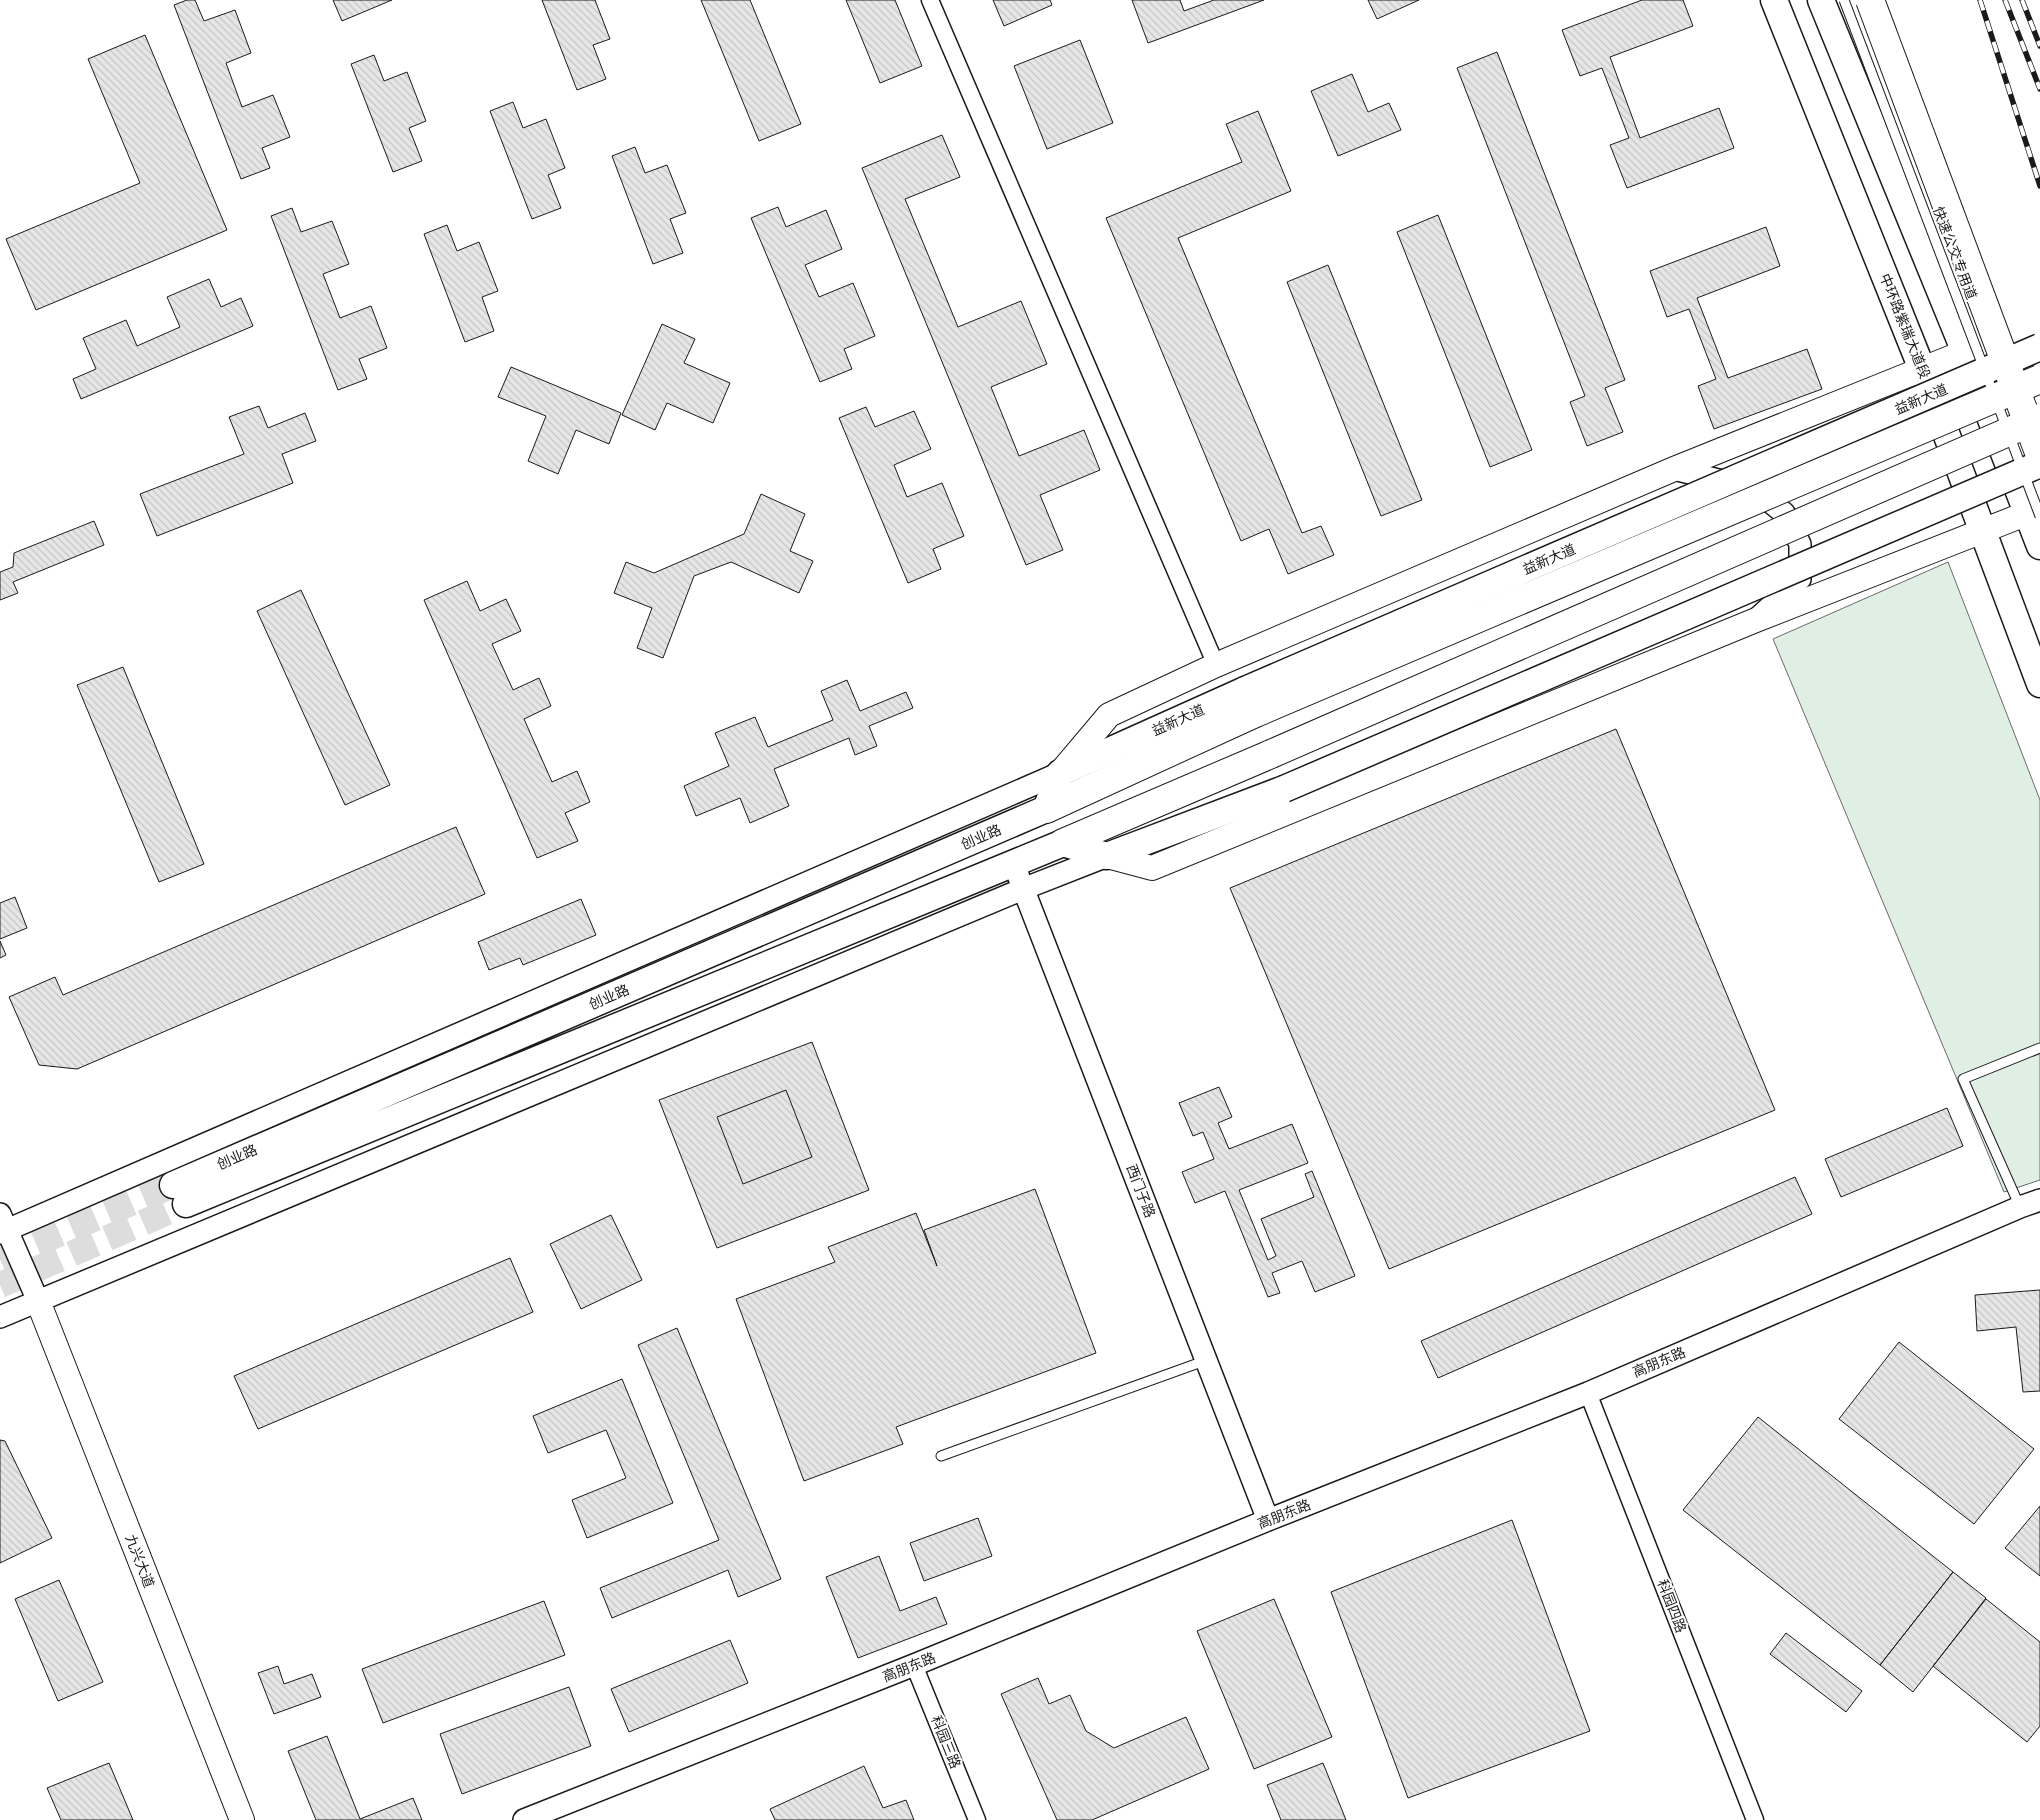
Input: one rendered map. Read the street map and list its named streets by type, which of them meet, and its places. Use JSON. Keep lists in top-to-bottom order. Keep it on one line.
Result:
{"streets":{"main road":["中环路紫瑞大道段","益新大道","创业路","九兴大道"],"street":["西门子路","高朋东路","科园四路","科园三路"],"lane":["快速公交专用道"]},"crossings":[["创业路","西门子路"],["西门子路","高朋东路"],["高朋东路","科园四路"],["高朋东路","科园三路"]]}
